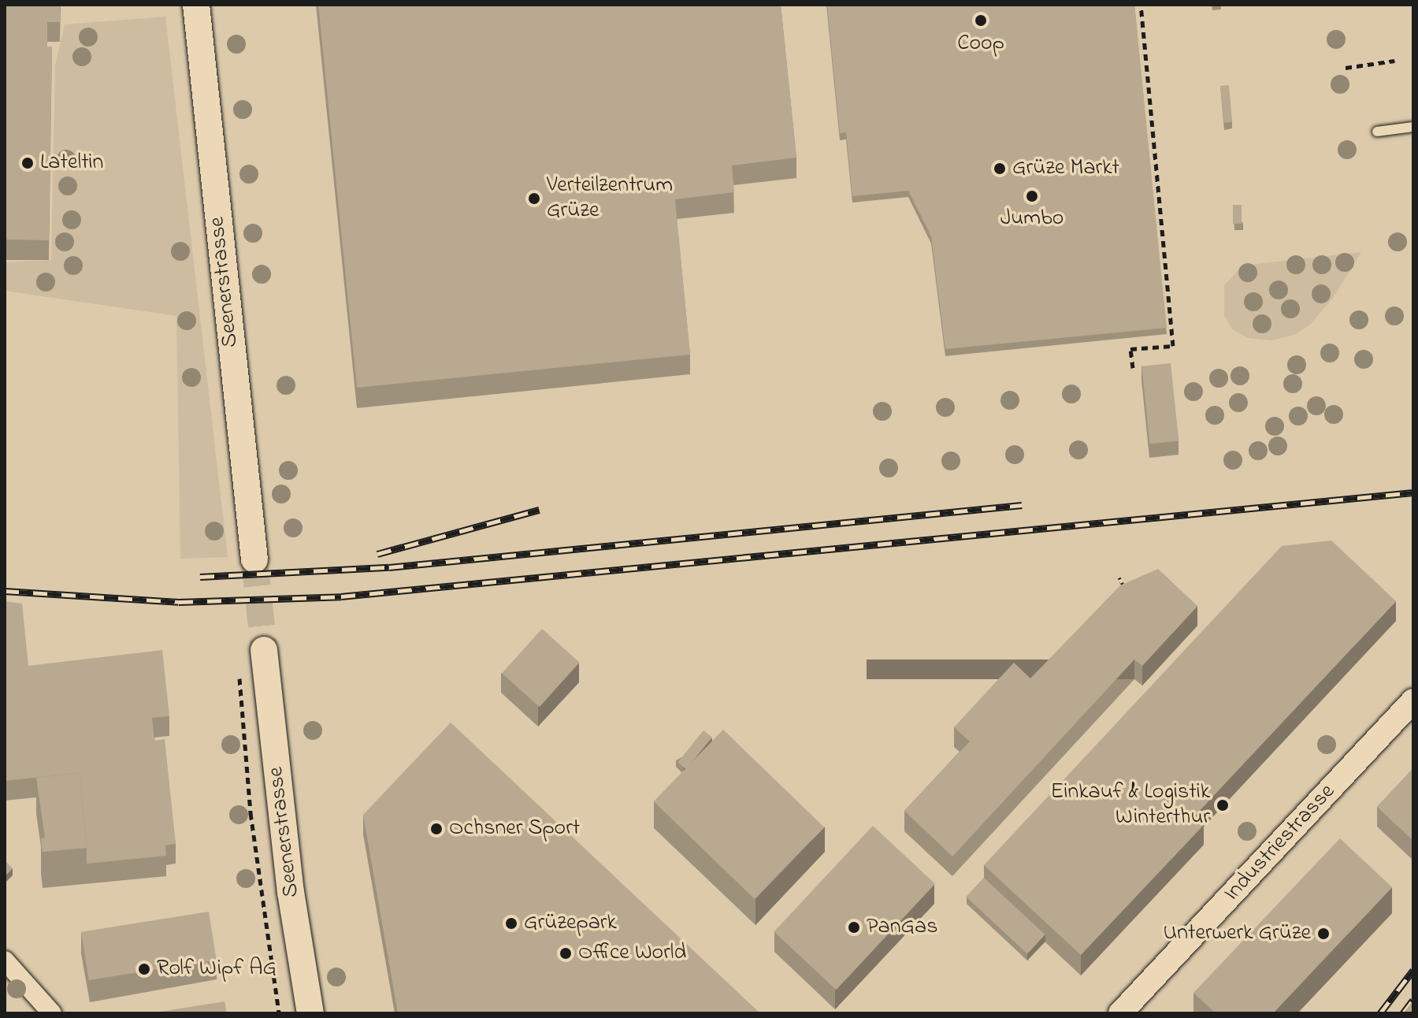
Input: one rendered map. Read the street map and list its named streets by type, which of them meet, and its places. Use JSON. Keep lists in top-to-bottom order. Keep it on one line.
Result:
{"streets":{"main road":["Seenerstrasse"],"street":["Industriestrasse"]},"places":["Coop","Lateltin","Grüze Markt","Jumbo","Verteilzentrum Grüze","Einkauf & Logistik Winterthur","Ochsner Sport","Grüzepark","PanGas","Unterwerk Grüze","Office World","Rolf Wipf AG"]}
